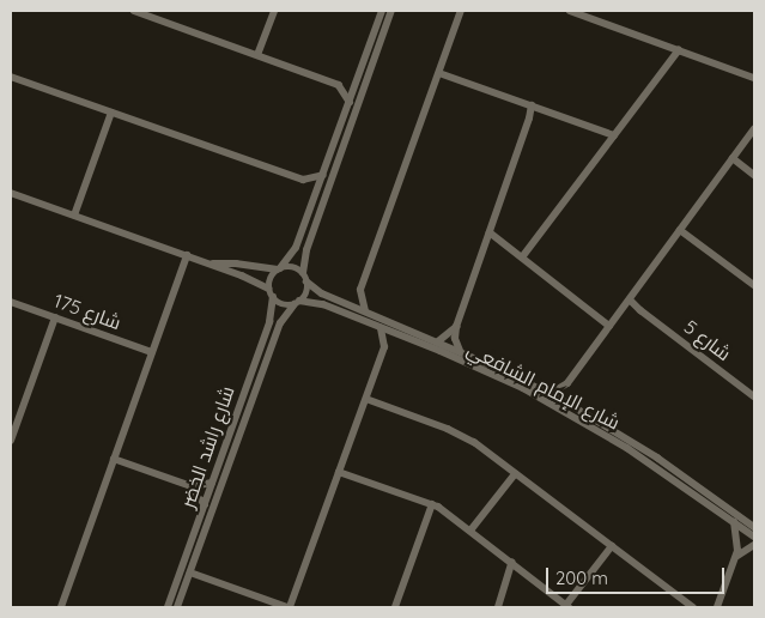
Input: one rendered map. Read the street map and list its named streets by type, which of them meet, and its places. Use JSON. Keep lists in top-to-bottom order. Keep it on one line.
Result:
{"streets":{"street":["شارع 175","شارع 5","شارع الإمام الشافعي","شارع راشد الخضر"]},"crossings":[["شارع الإمام الشافعي","شارع راشد الخضر"]],"scale_bar":"200 m"}
